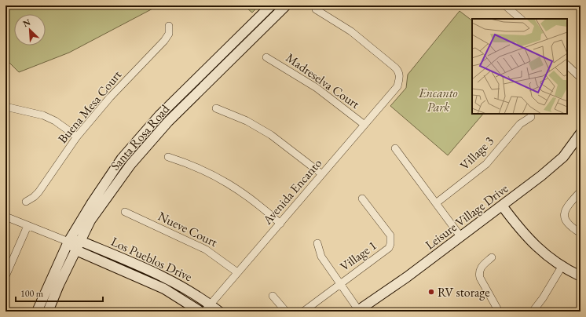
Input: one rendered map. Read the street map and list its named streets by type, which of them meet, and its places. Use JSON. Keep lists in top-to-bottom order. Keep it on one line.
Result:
{"streets":{"main road":["Santa Rosa Road","Leisure Village Drive","Los Pueblos Drive"],"street":["Madreselva Court","Buena Mesa Court","Village 3","Avenida Encanto","Nueve Court","Village 1"]},"crossings":[["Madreselva Court","Avenida Encanto"],["Santa Rosa Road","Los Pueblos Drive"],["Avenida Encanto","Nueve Court"],["Avenida Encanto","Los Pueblos Drive"],["Leisure Village Drive","Village 1"]],"parks":["Encanto Park"],"places":["RV storage"],"scale_bar":"100 m","north":"top left"}
